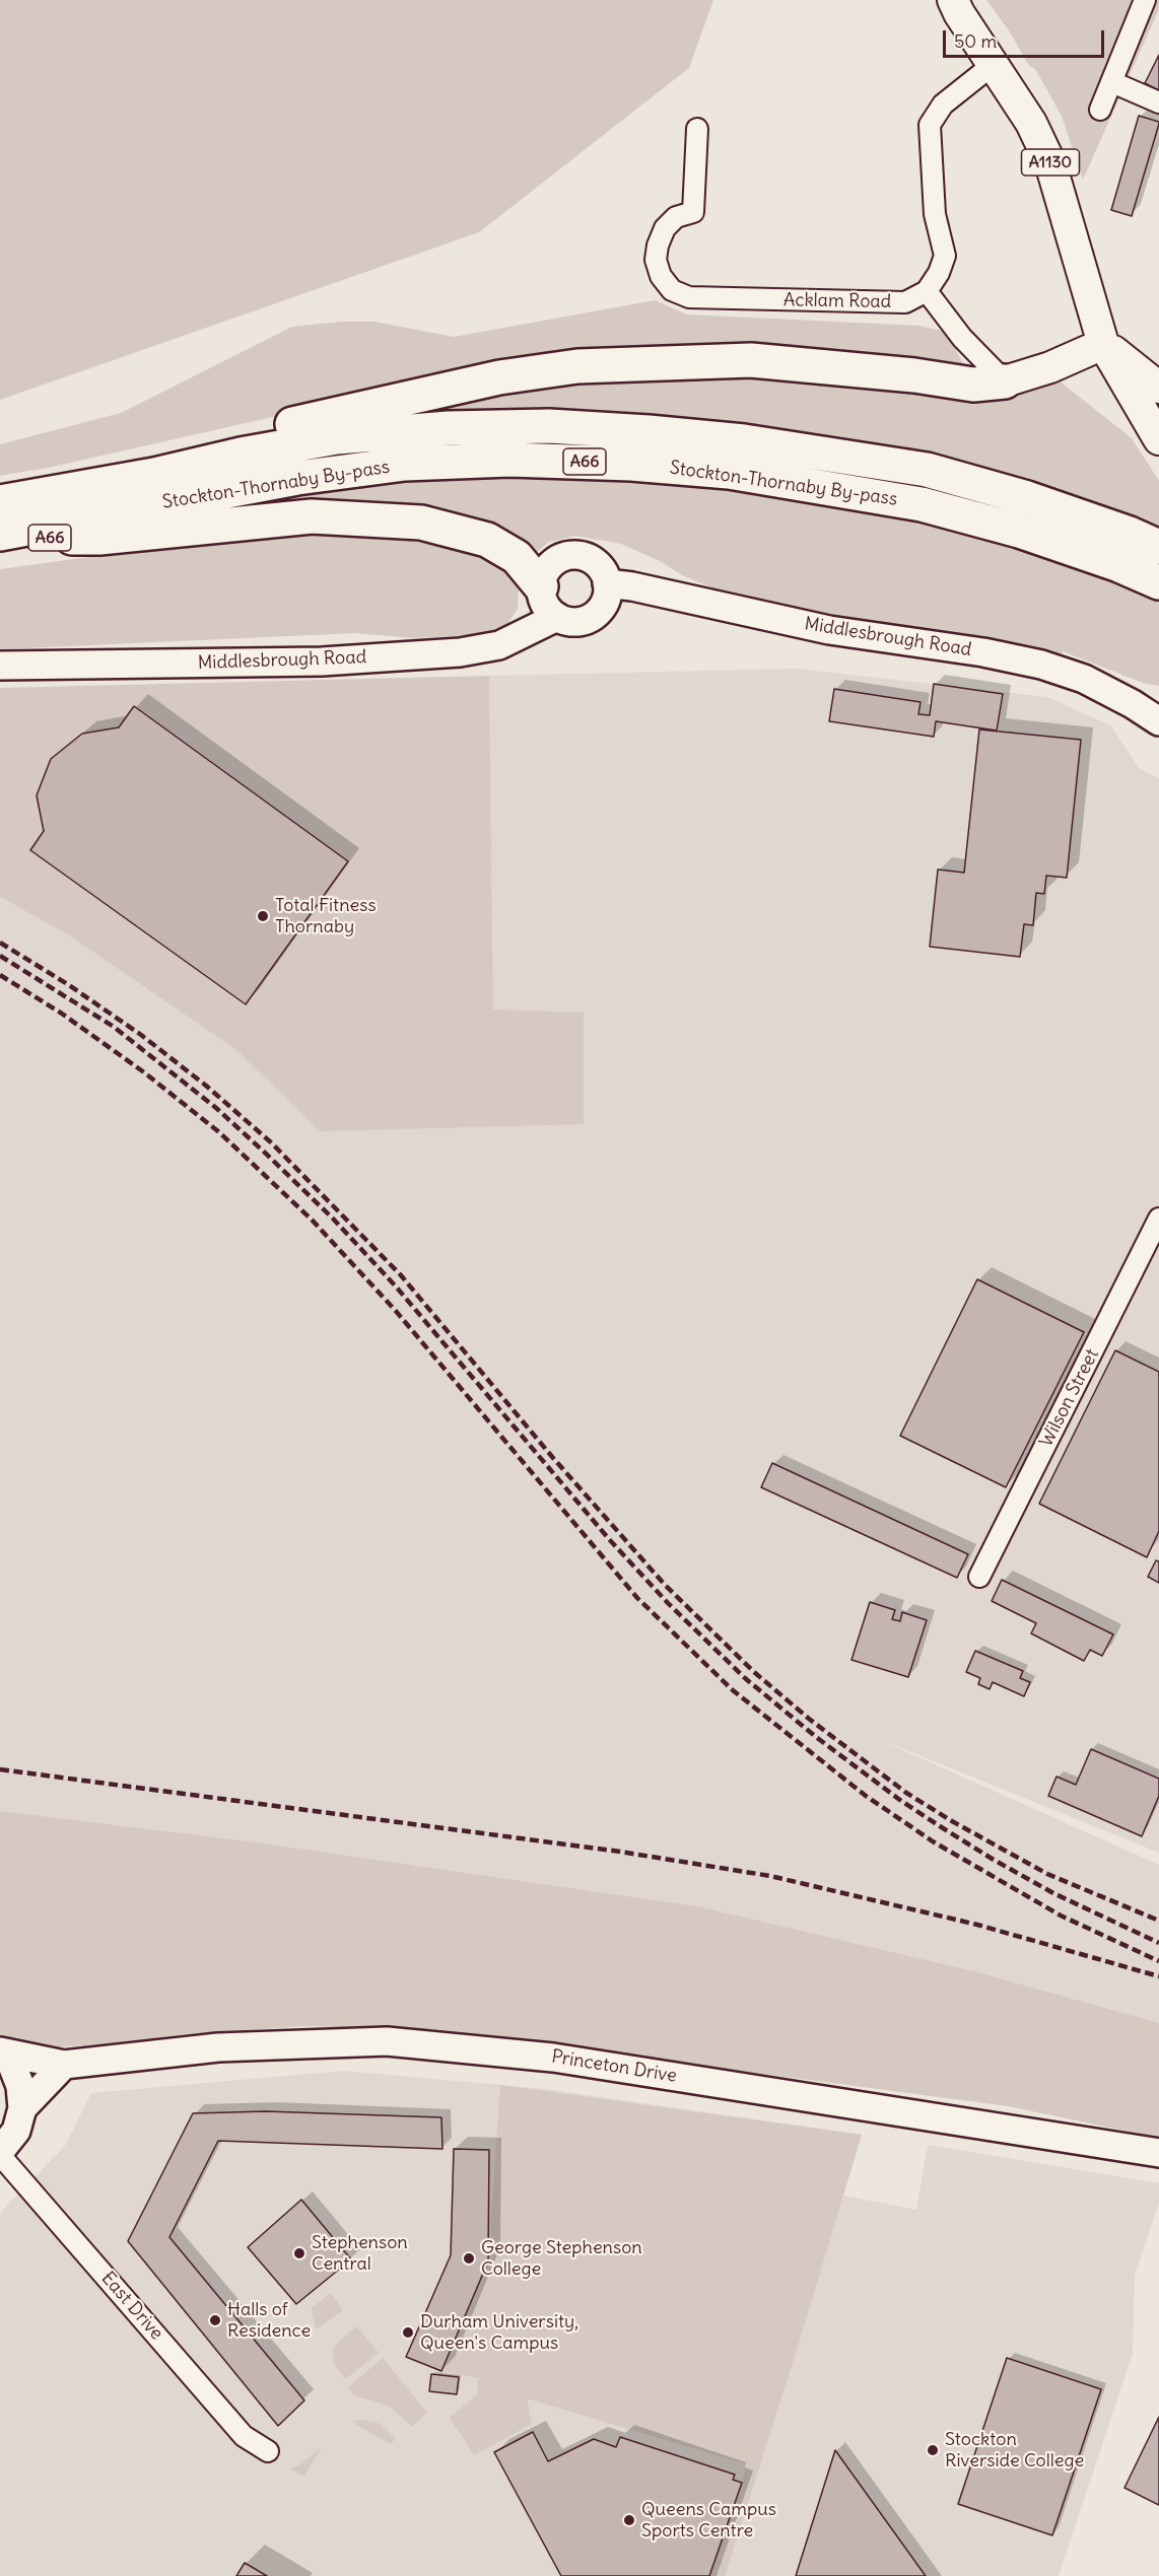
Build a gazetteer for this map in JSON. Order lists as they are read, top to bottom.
{
  "streets": {
    "highway": ["A66", "Stockton-Thornaby By-pass"],
    "main road": ["A1130", "Middlesbrough Road", "Princeton Drive"],
    "street": ["Acklam Road", "Wilson Street", "East Drive"]
  },
  "crossings": [
    ["A66", "Stockton-Thornaby By-pass"],
    ["A66", "Middlesbrough Road"]
  ],
  "places": [
    "Total Fitness Thornaby",
    "Stephenson Central",
    "George Stephenson College",
    "Halls of Residence",
    "Durham University, Queen's Campus",
    "Stockton Riverside College",
    "Queens Campus Sports Centre"
  ],
  "scale_bar": "50 m"
}
